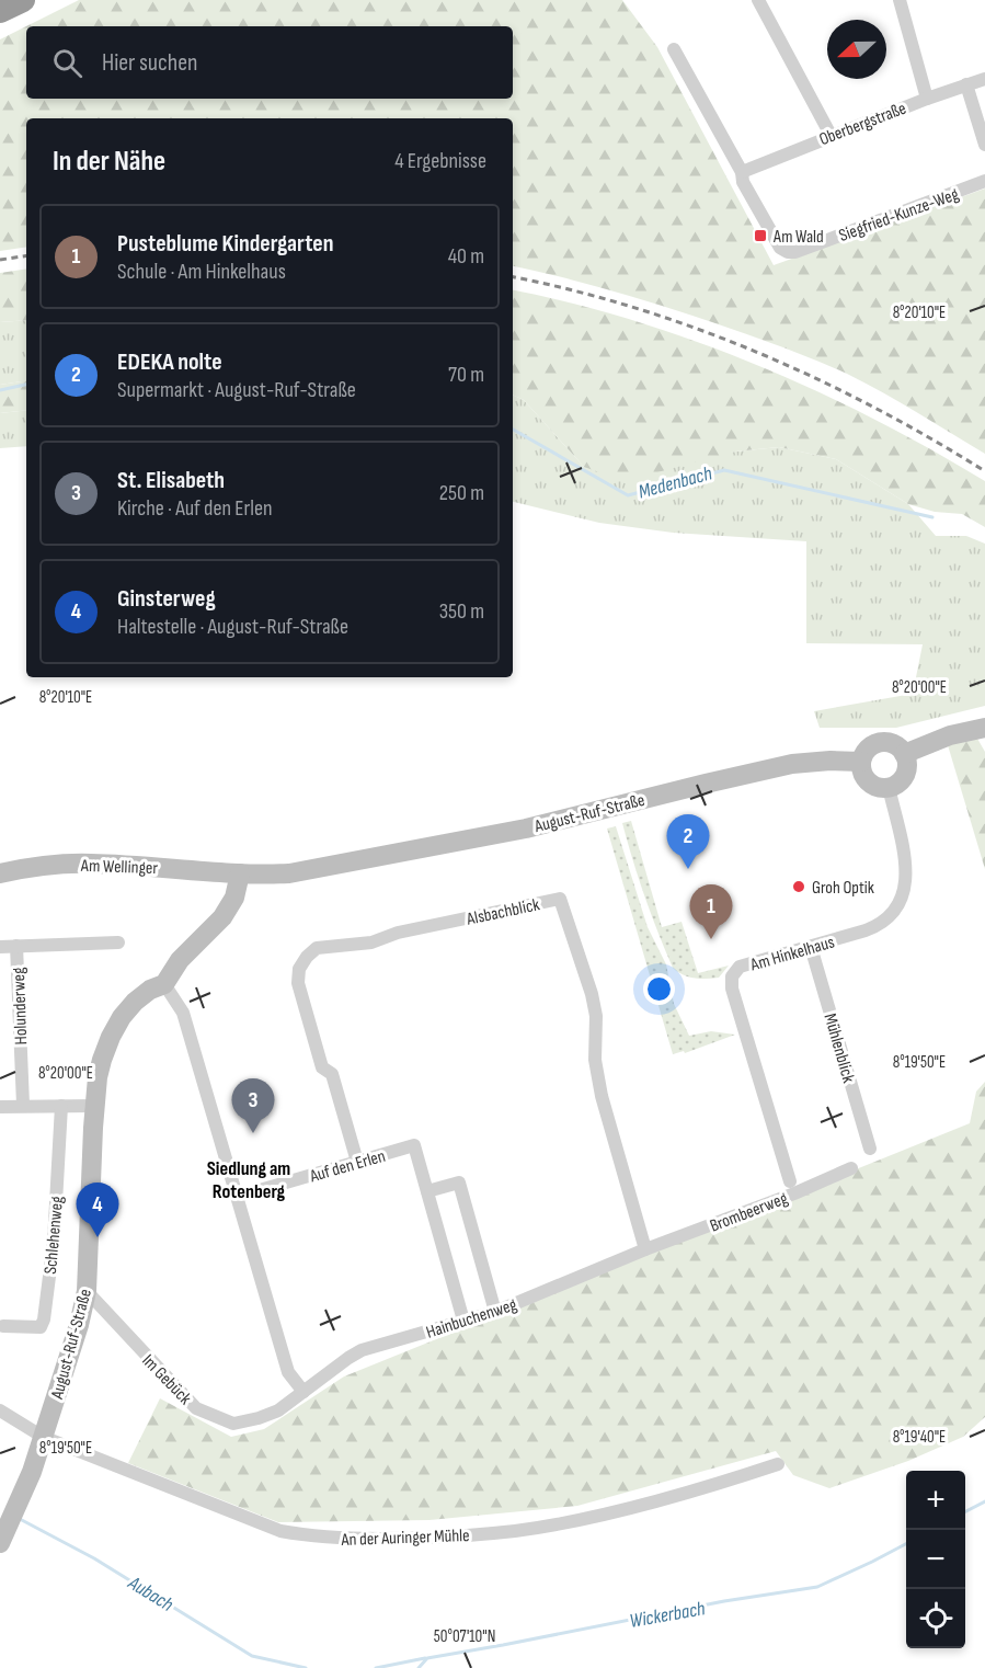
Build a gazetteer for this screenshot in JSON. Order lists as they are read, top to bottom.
{
  "streets": {
    "main road": ["August-Ruf-Straße", "Am Wellinger"],
    "street": [
      "Oberbergstraße",
      "Siegfried-Kunze-Weg",
      "Alsbachblick",
      "Am Hinkelhaus",
      "Holunderweg",
      "Mühlenblick",
      "Auf den Erlen",
      "Brombeerweg",
      "Schlehenweg",
      "Hainbuchenweg",
      "Im Gebück",
      "An der Auringer Mühle"
    ]
  },
  "crossings": [
    ["Oberbergstraße", "Siegfried-Kunze-Weg"],
    ["August-Ruf-Straße", "Am Wellinger"],
    ["August-Ruf-Straße", "Am Hinkelhaus"],
    ["August-Ruf-Straße", "Im Gebück"],
    ["August-Ruf-Straße", "An der Auringer Mühle"],
    ["Alsbachblick", "Auf den Erlen"],
    ["Alsbachblick", "Brombeerweg"],
    ["Alsbachblick", "Hainbuchenweg"],
    ["Am Hinkelhaus", "Mühlenblick"],
    ["Auf den Erlen", "Hainbuchenweg"],
    ["Brombeerweg", "Hainbuchenweg"],
    ["Hainbuchenweg", "Im Gebück"]
  ],
  "districts": ["Siedlung am Rotenberg"],
  "water": ["Medenbach", "Aubach", "Wickerbach"],
  "places": {
    "transit": ["Am Wald"],
    "other": ["Groh Optik"]
  },
  "north": "left",
  "page": {
    "search": "Hier suchen",
    "heading": ["In der Nähe", "4 Ergebnisse"],
    "list": [
      {
        "mark": "1",
        "name": "Pusteblume Kindergarten",
        "note": "Schule · Am Hinkelhaus",
        "value": "40 m"
      },
      {
        "mark": "2",
        "name": "EDEKA nolte",
        "note": "Supermarkt · August-Ruf-Straße",
        "value": "70 m"
      },
      {
        "mark": "3",
        "name": "St. Elisabeth",
        "note": "Kirche · Auf den Erlen",
        "value": "250 m"
      },
      {
        "mark": "4",
        "name": "Ginsterweg",
        "note": "Haltestelle · August-Ruf-Straße",
        "value": "350 m"
      }
    ],
    "pins": [
      "2",
      "1",
      "3",
      "4"
    ],
    "map_buttons": ["+", "−"]
  },
  "coordinates": [
    "8°20'10\"E",
    "8°20'00\"E",
    "8°19'50\"E",
    "8°19'40\"E",
    "50°07'10\"N"
  ]
}
